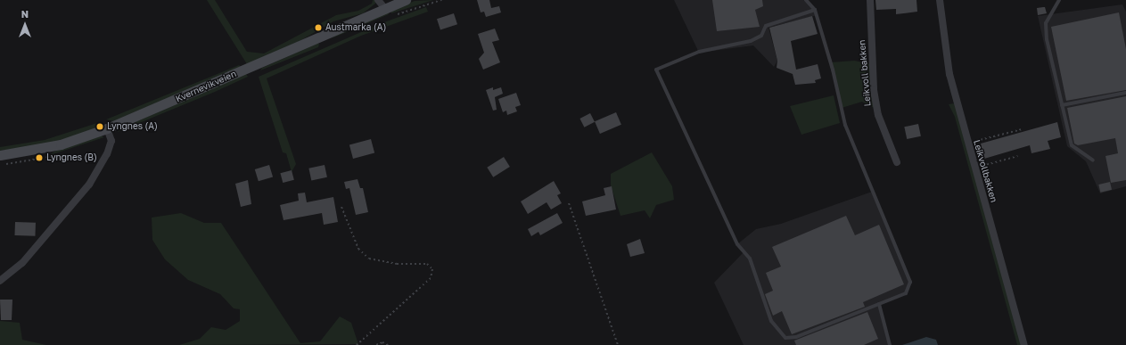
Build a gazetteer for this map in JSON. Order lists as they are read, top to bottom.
{
  "streets": {
    "main road": ["Kvernevikveien"],
    "street": ["Leikvoll bakken", "Leikvollbakken"]
  },
  "places": ["Austmarka (A)", "Lyngnes (A)", "Lyngnes (B)"],
  "north": "top"
}
